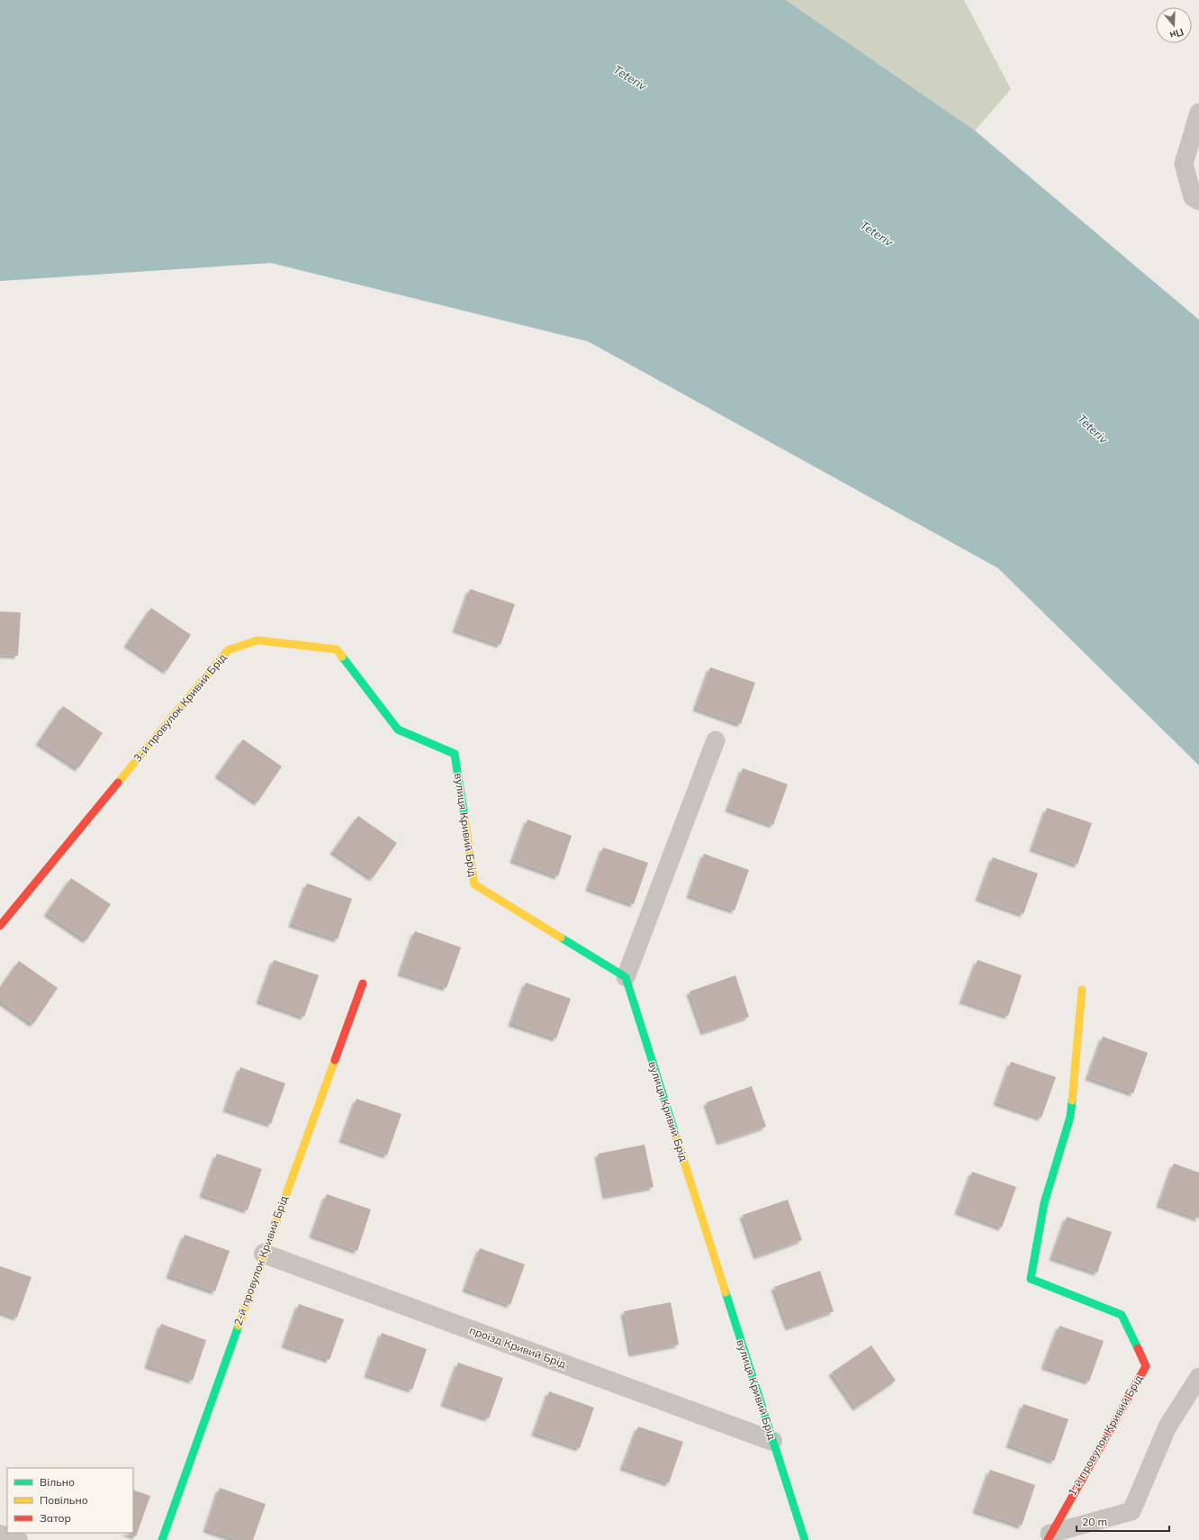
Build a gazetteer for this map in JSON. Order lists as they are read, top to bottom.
{
  "streets": {
    "street": [
      "3-й провулок Кривий Брід",
      "вулиця Кривий Брід",
      "2-й провулок Кривий Брід",
      "проїзд Кривий Брід",
      "1-й провулок Кривий Брід"
    ]
  },
  "crossings": [
    ["3-й провулок Кривий Брід", "вулиця Кривий Брід"],
    ["вулиця Кривий Брід", "проїзд Кривий Брід"],
    ["2-й провулок Кривий Брід", "проїзд Кривий Брід"]
  ],
  "water": ["Teteriv"],
  "legend": ["Вільно", "Повільно", "Затор"],
  "scale_bar": "20 m",
  "north": "bottom"
}
